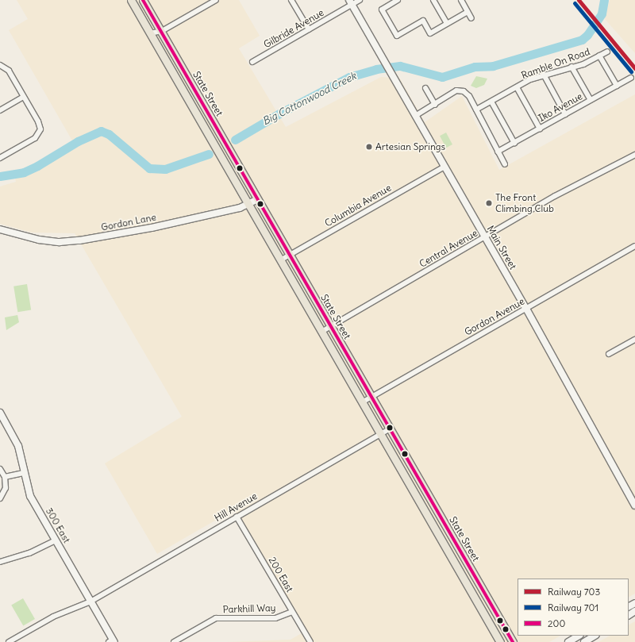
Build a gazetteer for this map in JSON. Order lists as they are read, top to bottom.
{
  "streets": {
    "main road": ["State Street"],
    "street": [
      "Gilbride Avenue",
      "Ramble On Road",
      "Iko Avenue",
      "Columbia Avenue",
      "Gordon Lane",
      "Main Street",
      "Central Avenue",
      "Gordon Avenue",
      "Hill Avenue",
      "300 East",
      "200 East",
      "Parkhill Way"
    ]
  },
  "crossings": [
    ["Gilbride Avenue", "Main Street"],
    ["State Street", "Columbia Avenue"],
    ["State Street", "Gordon Lane"],
    ["State Street", "Central Avenue"],
    ["State Street", "Gordon Avenue"],
    ["State Street", "Hill Avenue"],
    ["Columbia Avenue", "Main Street"],
    ["Main Street", "Central Avenue"],
    ["Main Street", "Gordon Avenue"],
    ["Hill Avenue", "300 East"],
    ["Hill Avenue", "200 East"],
    ["200 East", "Parkhill Way"]
  ],
  "water": ["Big Cottonwood Creek"],
  "places": ["Artesian Springs", "The Front Climbing Club"],
  "lines": ["rail line 703", "transit line 200", "rail line 701"],
  "legend": ["Railway 703", "Railway 701", "200"]
}
